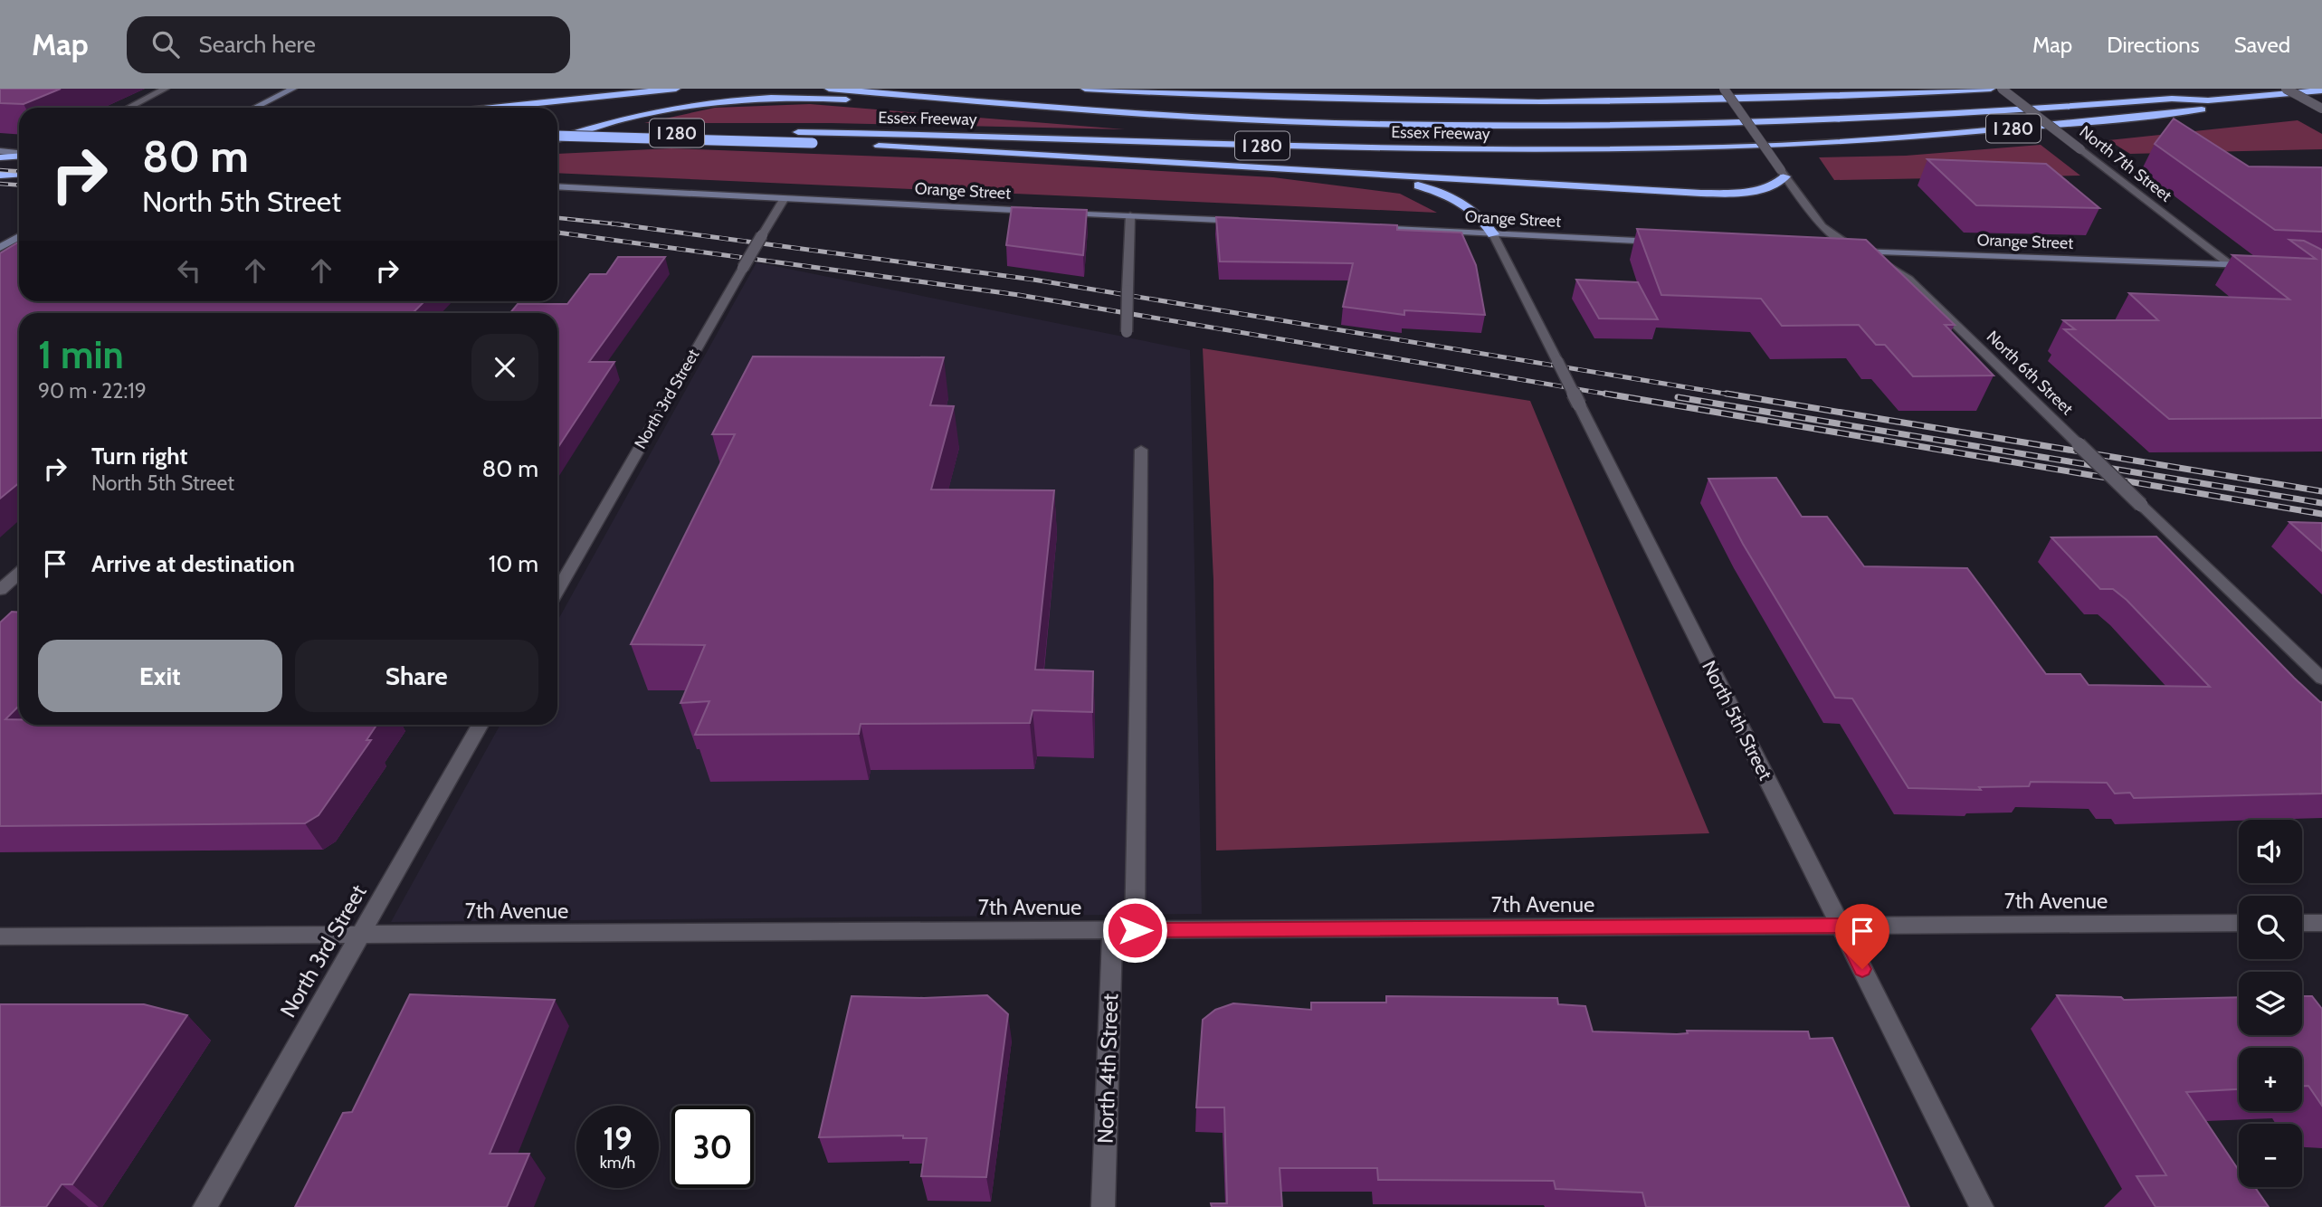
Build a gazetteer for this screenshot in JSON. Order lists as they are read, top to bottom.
{
  "streets": {
    "highway": ["Essex Freeway", "I 280"],
    "main road": ["Orange Street"],
    "street": [
      "North 7th Street",
      "North 6th Street",
      "North 3rd Street",
      "North 5th Street",
      "7th Avenue",
      "North 4th Street"
    ]
  },
  "crossings": [
    ["North 7th Street", "Orange Street"],
    ["Orange Street", "North 6th Street"],
    ["Orange Street", "North 3rd Street"],
    ["Orange Street", "North 5th Street"],
    ["North 3rd Street", "7th Avenue"],
    ["North 5th Street", "7th Avenue"],
    ["7th Avenue", "North 4th Street"]
  ],
  "page": {
    "header": "Map",
    "search": "Search here",
    "nav": ["Map", "Directions", "Saved"],
    "turn": ["80 m", "North 5th Street"],
    "heading": ["1 min", "90 m · 22:19"],
    "list": [
      {
        "name": "Turn right",
        "note": "North 5th Street",
        "value": "80 m"
      },
      {
        "name": "Arrive at destination",
        "value": "10 m"
      }
    ],
    "buttons": ["Exit", "Share"],
    "map_buttons": ["+", "−"],
    "speed": "19 km/h",
    "limit": "30"
  }
}
